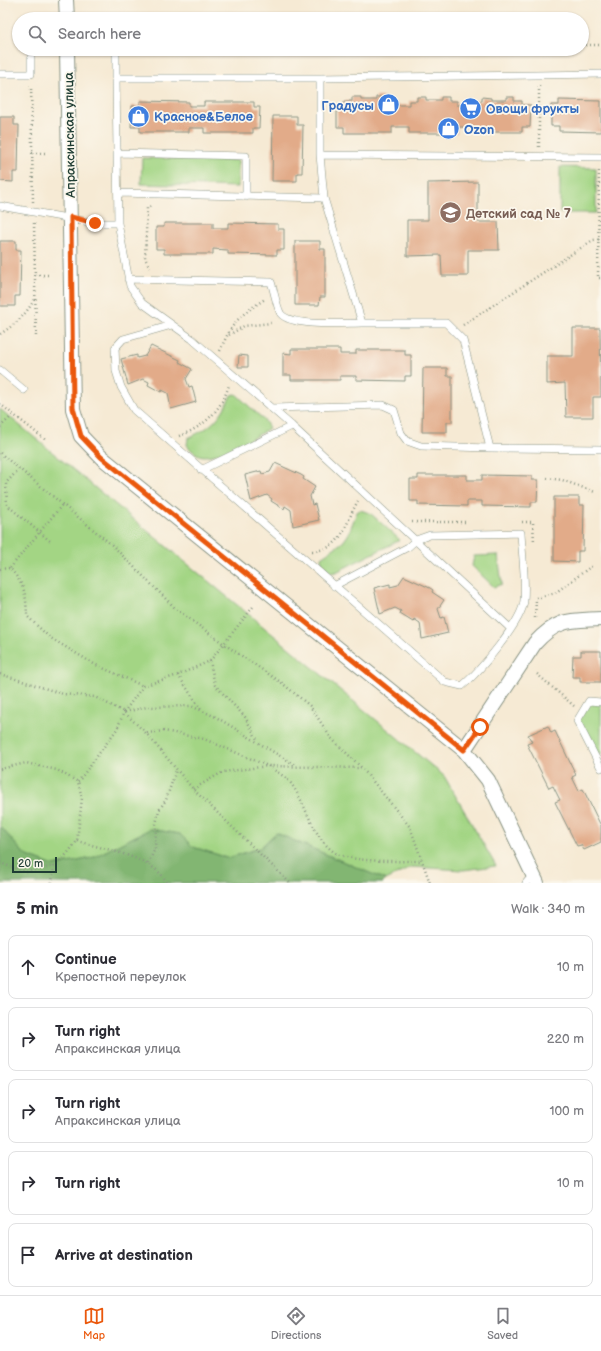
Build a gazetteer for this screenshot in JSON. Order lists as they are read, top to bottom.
{
  "streets": {
    "street": ["Апраксинская улица"]
  },
  "places": {
    "shop": ["Градусы", "Красное&Белое", "Ozon"],
    "supermarket": ["Овощи фрукты"],
    "school or university": ["Детский сад № 7"]
  },
  "scale_bar": "20 m",
  "page": {
    "search": "Search here",
    "scale": "20 m",
    "heading": ["5 min", "Walk · 340 m"],
    "list": [
      ["Continue", "Крепостной переулок", "10 m"],
      ["Turn right", "Апраксинская улица", "220 m"],
      ["Turn right", "Апраксинская улица", "100 m"],
      ["Turn right", "10 m"],
      "Arrive at destination"
    ],
    "nav": ["Map", "Directions", "Saved"]
  }
}
